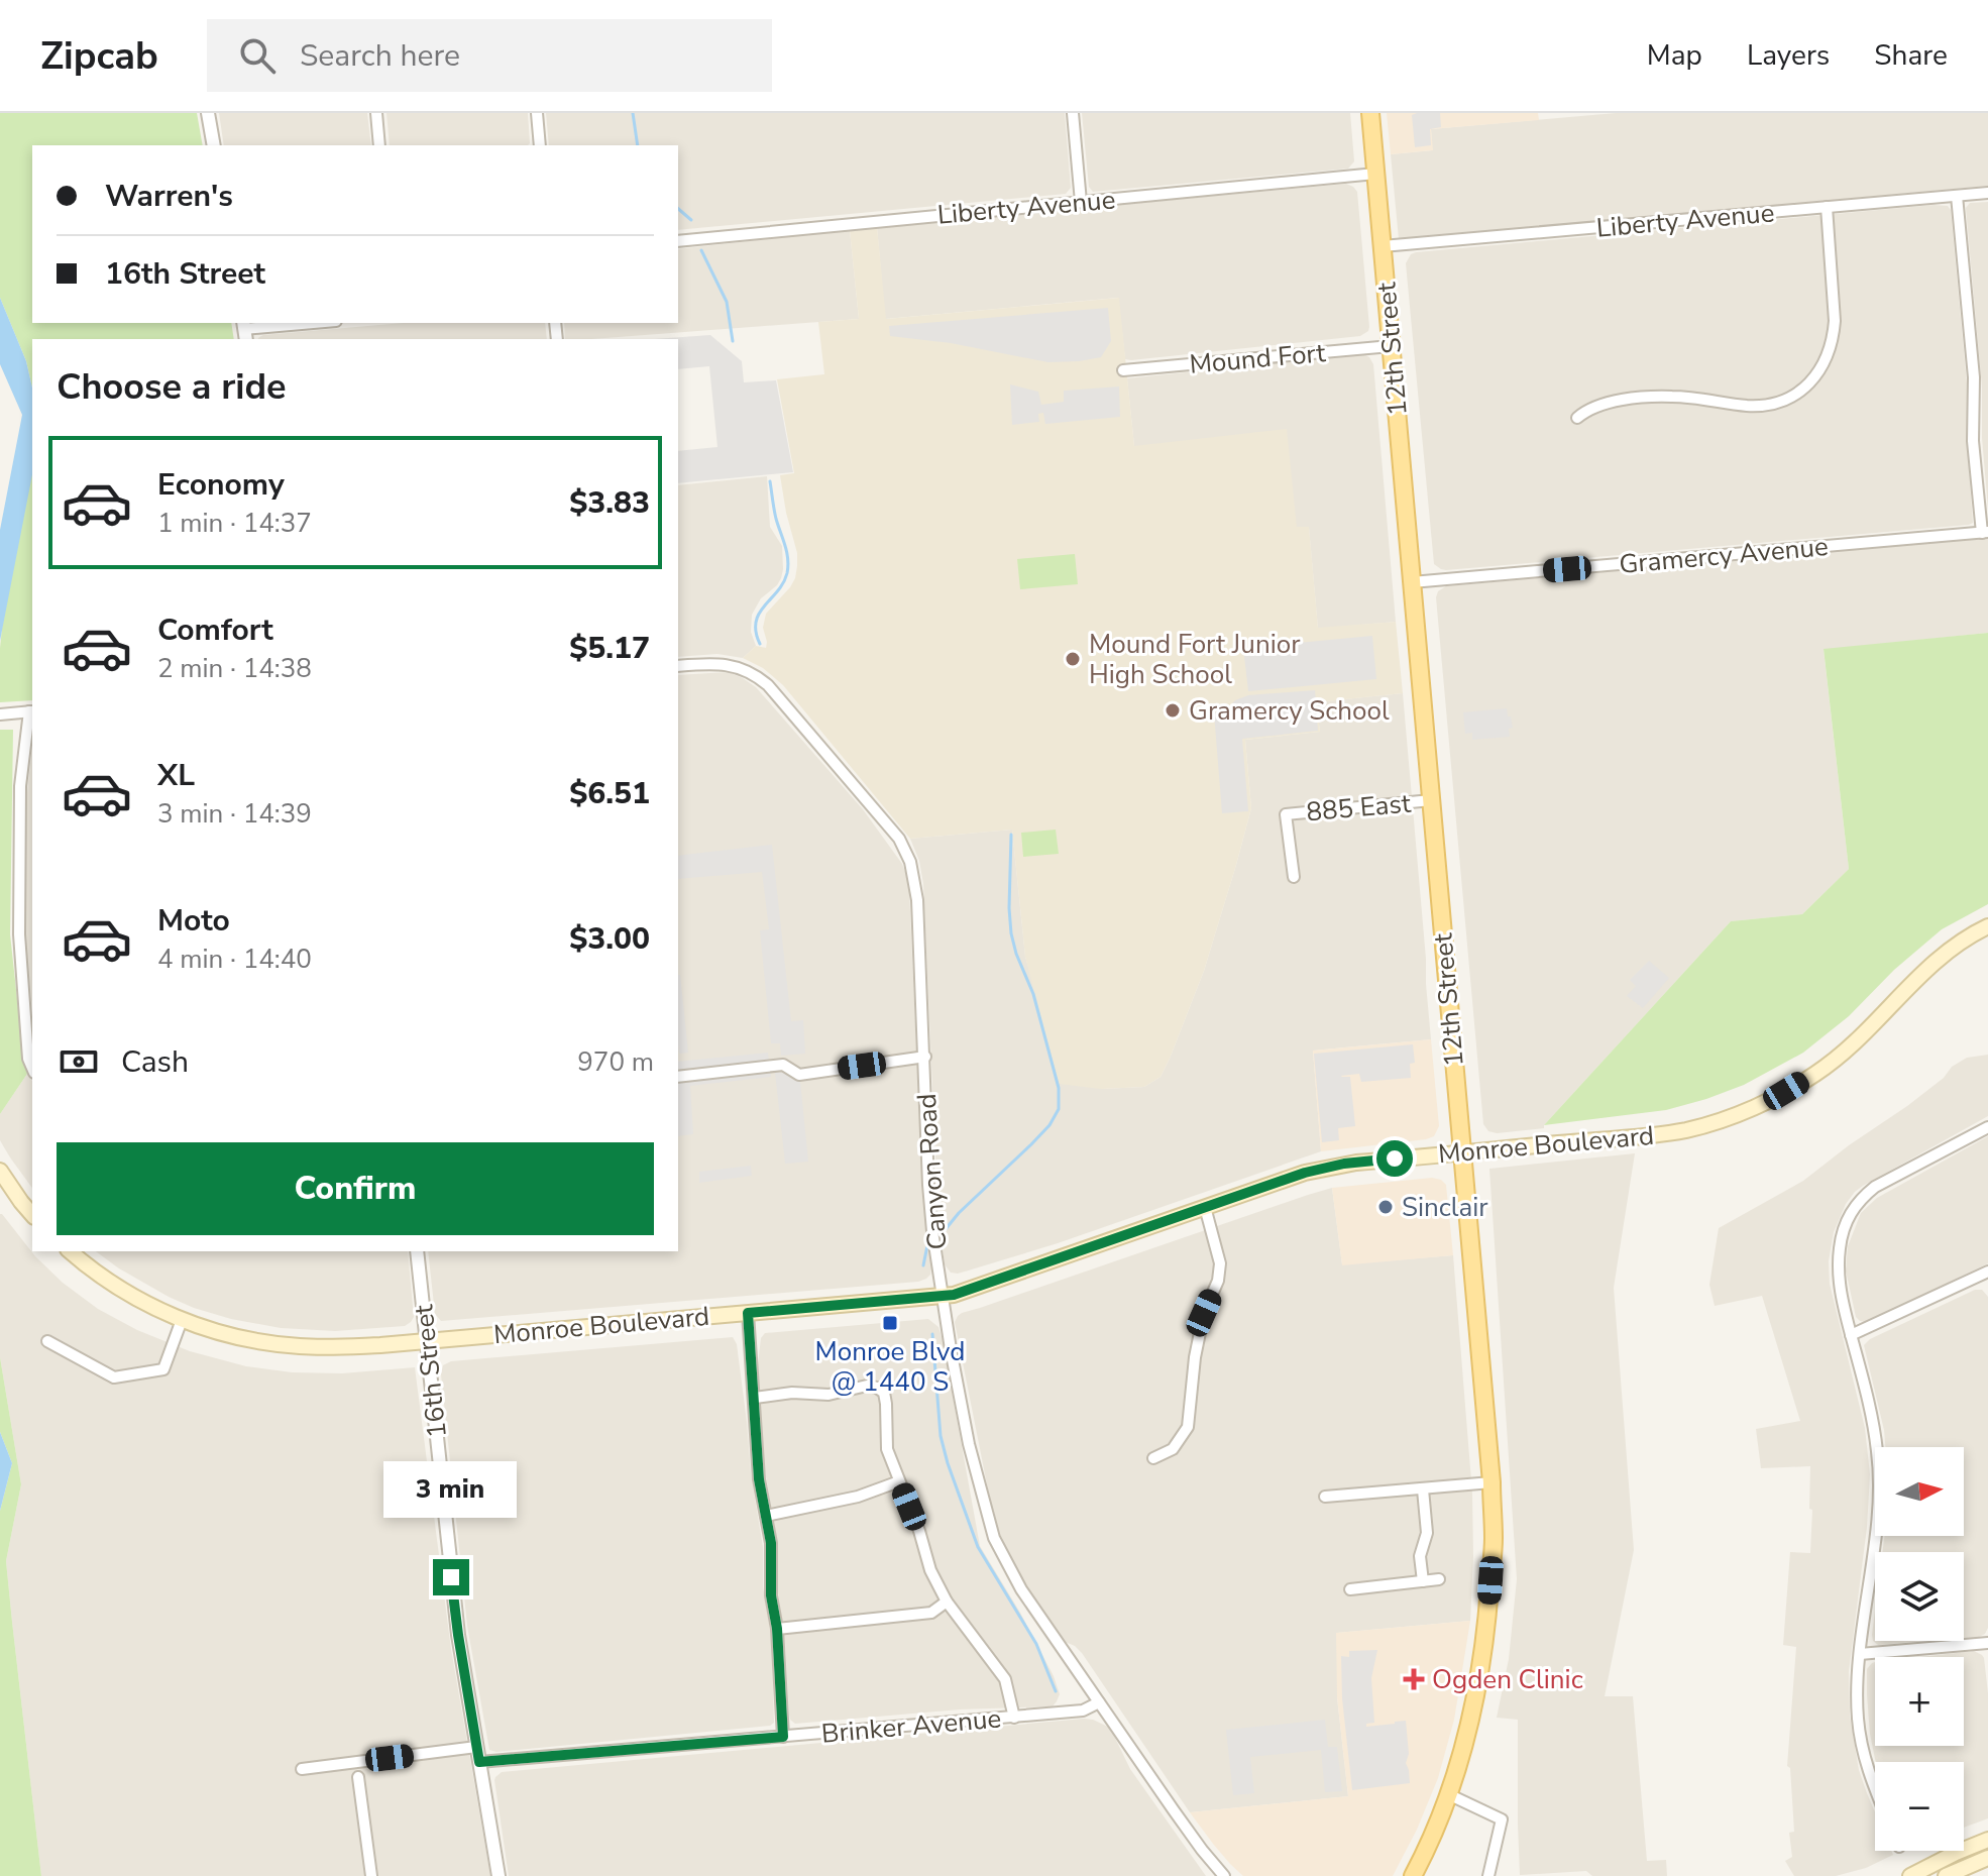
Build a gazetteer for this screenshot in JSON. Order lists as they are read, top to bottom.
{
  "streets": {
    "main road": ["12th Street", "Monroe Boulevard"],
    "street": [
      "Liberty Avenue",
      "Mound Fort",
      "Gramercy Avenue",
      "885 East",
      "Canyon Road",
      "16th Street",
      "Brinker Avenue"
    ]
  },
  "crossings": [
    ["Liberty Avenue", "12th Street"],
    ["12th Street", "Mound Fort"],
    ["12th Street", "Gramercy Avenue"],
    ["12th Street", "885 East"],
    ["12th Street", "Monroe Boulevard"],
    ["Monroe Boulevard", "Canyon Road"],
    ["Monroe Boulevard", "16th Street"],
    ["Canyon Road", "Brinker Avenue"],
    ["16th Street", "Brinker Avenue"]
  ],
  "places": {
    "other": ["Mound Fort Junior High School", "Gramercy School", "Sinclair"],
    "transit": ["Monroe Blvd @ 1440 S"],
    "health": ["Ogden Clinic"]
  },
  "north": "right",
  "page": {
    "header": "Zipcab",
    "search": "Search here",
    "nav": ["Map", "Layers", "Share"],
    "banner": ["Warren's", "16th Street"],
    "heading": "Choose a ride",
    "list": [
      {
        "name": "Economy",
        "note": "1 min · 14:37",
        "value": "$3.83"
      },
      {
        "name": "Comfort",
        "note": "2 min · 14:38",
        "value": "$5.17"
      },
      {
        "name": "XL",
        "note": "3 min · 14:39",
        "value": "$6.51"
      },
      {
        "name": "Moto",
        "note": "4 min · 14:40",
        "value": "$3.00"
      }
    ],
    "pay": ["Cash", "970 m"],
    "buttons": "Confirm",
    "map_buttons": ["+", "−"],
    "bubble": "3 min"
  }
}
